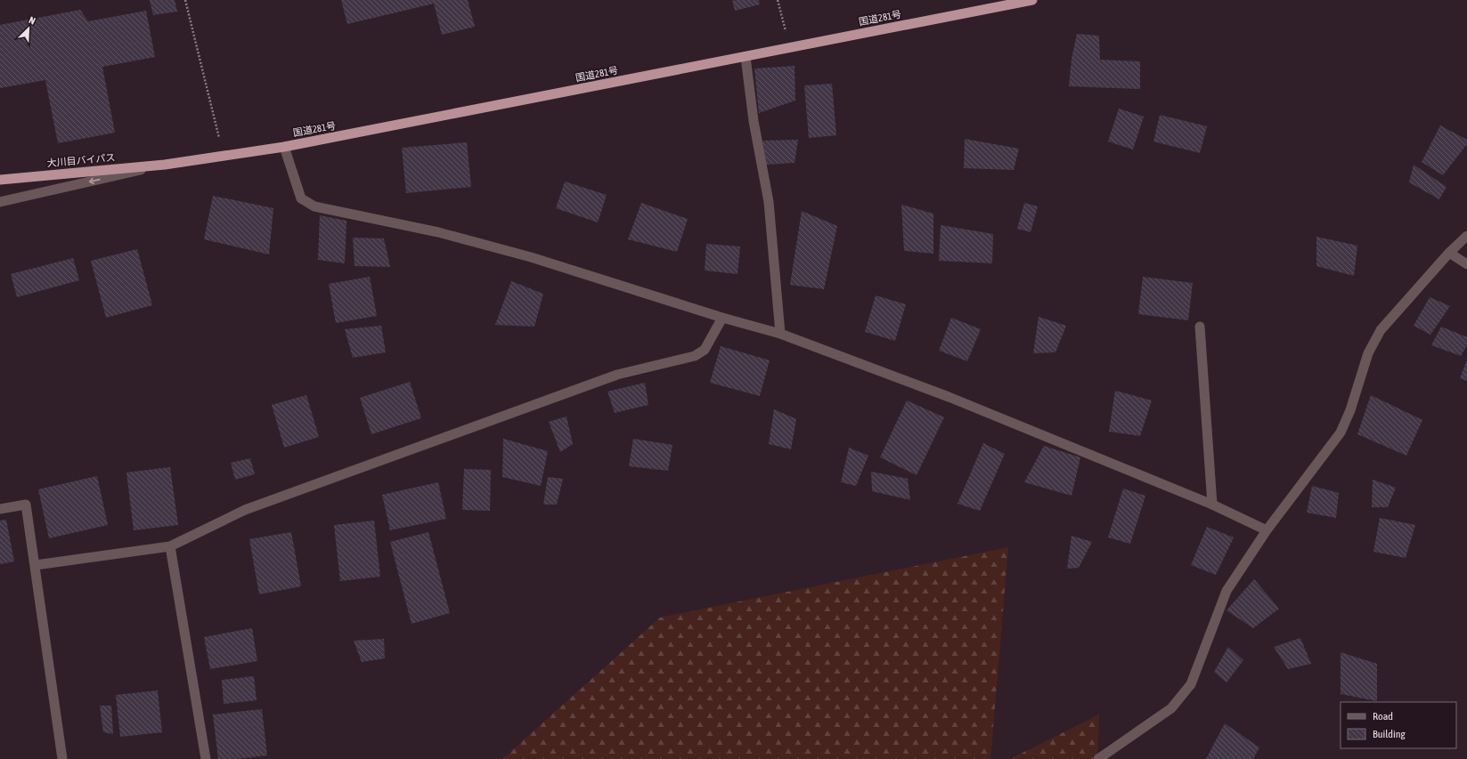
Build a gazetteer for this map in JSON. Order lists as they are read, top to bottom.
{
  "streets": {
    "highway": ["国道281号", "大川目バイパス"]
  },
  "crossings": [
    ["国道281号", "大川目バイパス"]
  ],
  "legend": ["Road", "Building"],
  "north": "top right"
}
